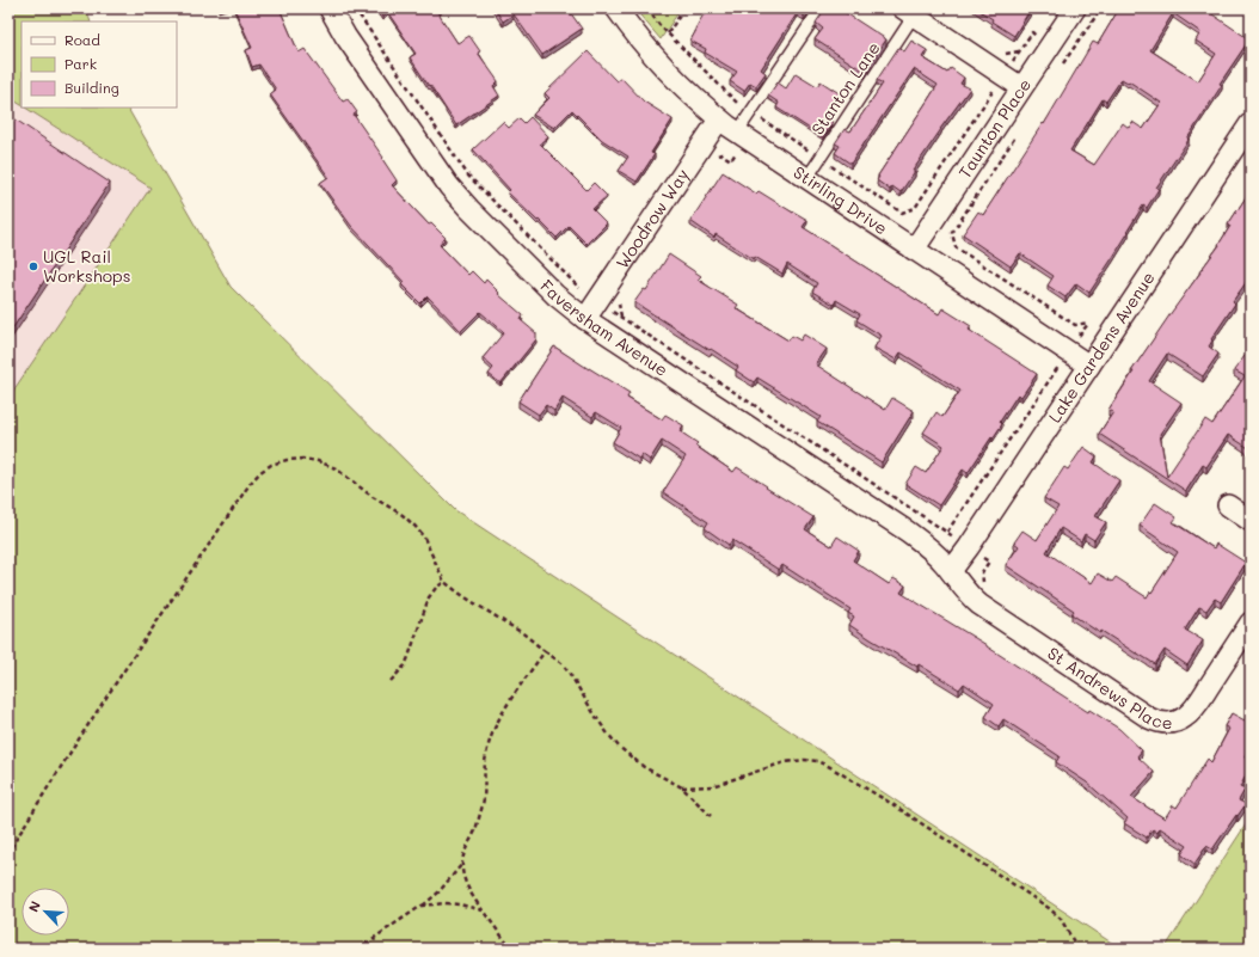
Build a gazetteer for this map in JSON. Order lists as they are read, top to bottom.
{
  "streets": {
    "street": [
      "Taunton Place",
      "Stirling Drive",
      "Woodrow Way",
      "Faversham Avenue",
      "Lake Gardens Avenue",
      "St Andrews Place"
    ],
    "lane": ["Stanton Lane"]
  },
  "crossings": [
    ["Stanton Lane", "Stirling Drive"],
    ["Taunton Place", "Stirling Drive"],
    ["Stirling Drive", "Woodrow Way"],
    ["Stirling Drive", "Lake Gardens Avenue"],
    ["Woodrow Way", "Faversham Avenue"],
    ["Faversham Avenue", "Lake Gardens Avenue"],
    ["Faversham Avenue", "St Andrews Place"],
    ["Lake Gardens Avenue", "St Andrews Place"]
  ],
  "places": ["UGL Rail Workshops"],
  "legend": ["Road", "Park", "Building"],
  "north": "top left"
}
